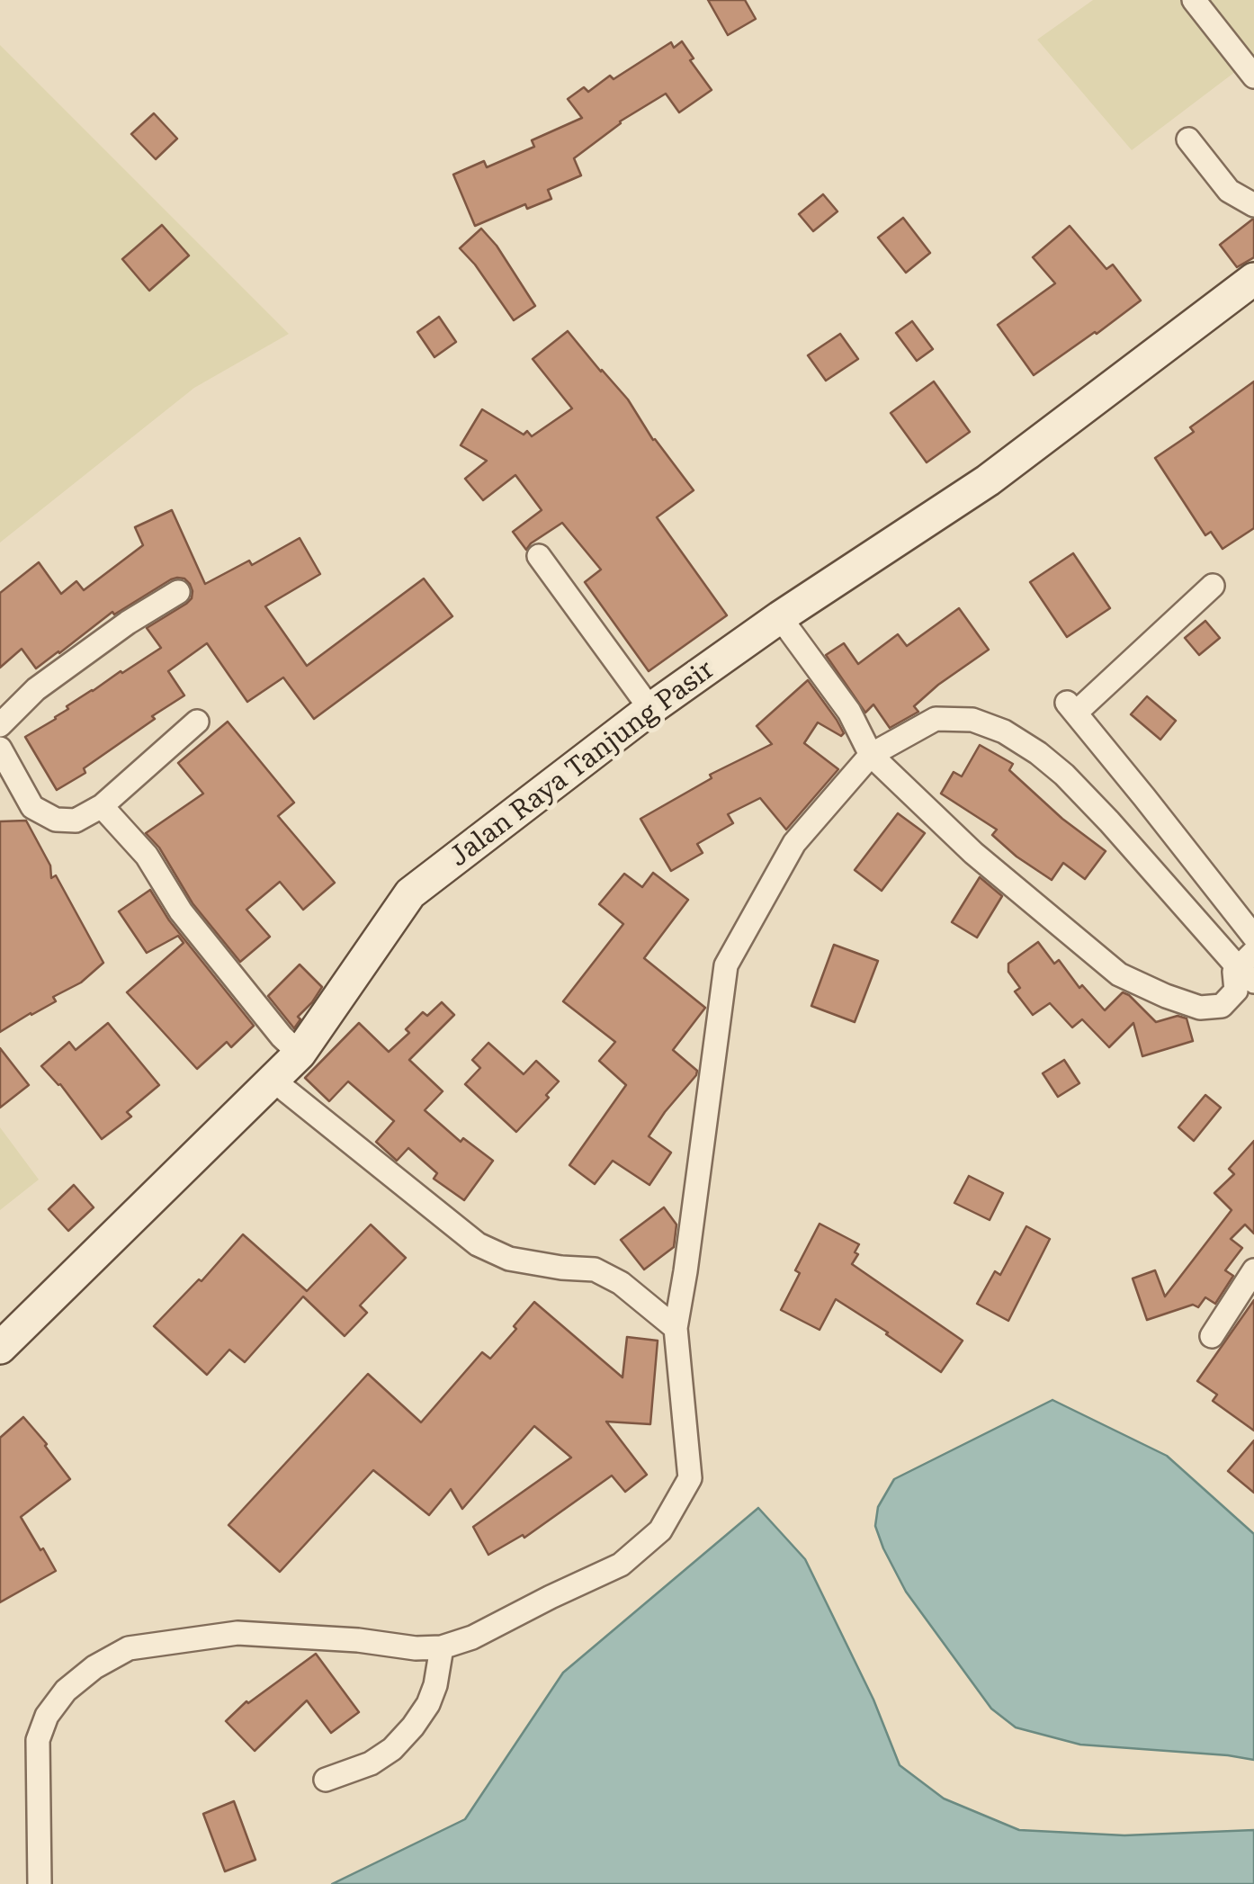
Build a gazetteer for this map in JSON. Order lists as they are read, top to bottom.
{
  "streets": {
    "street": ["Jalan Raya Tanjung Pasir"]
  }
}
